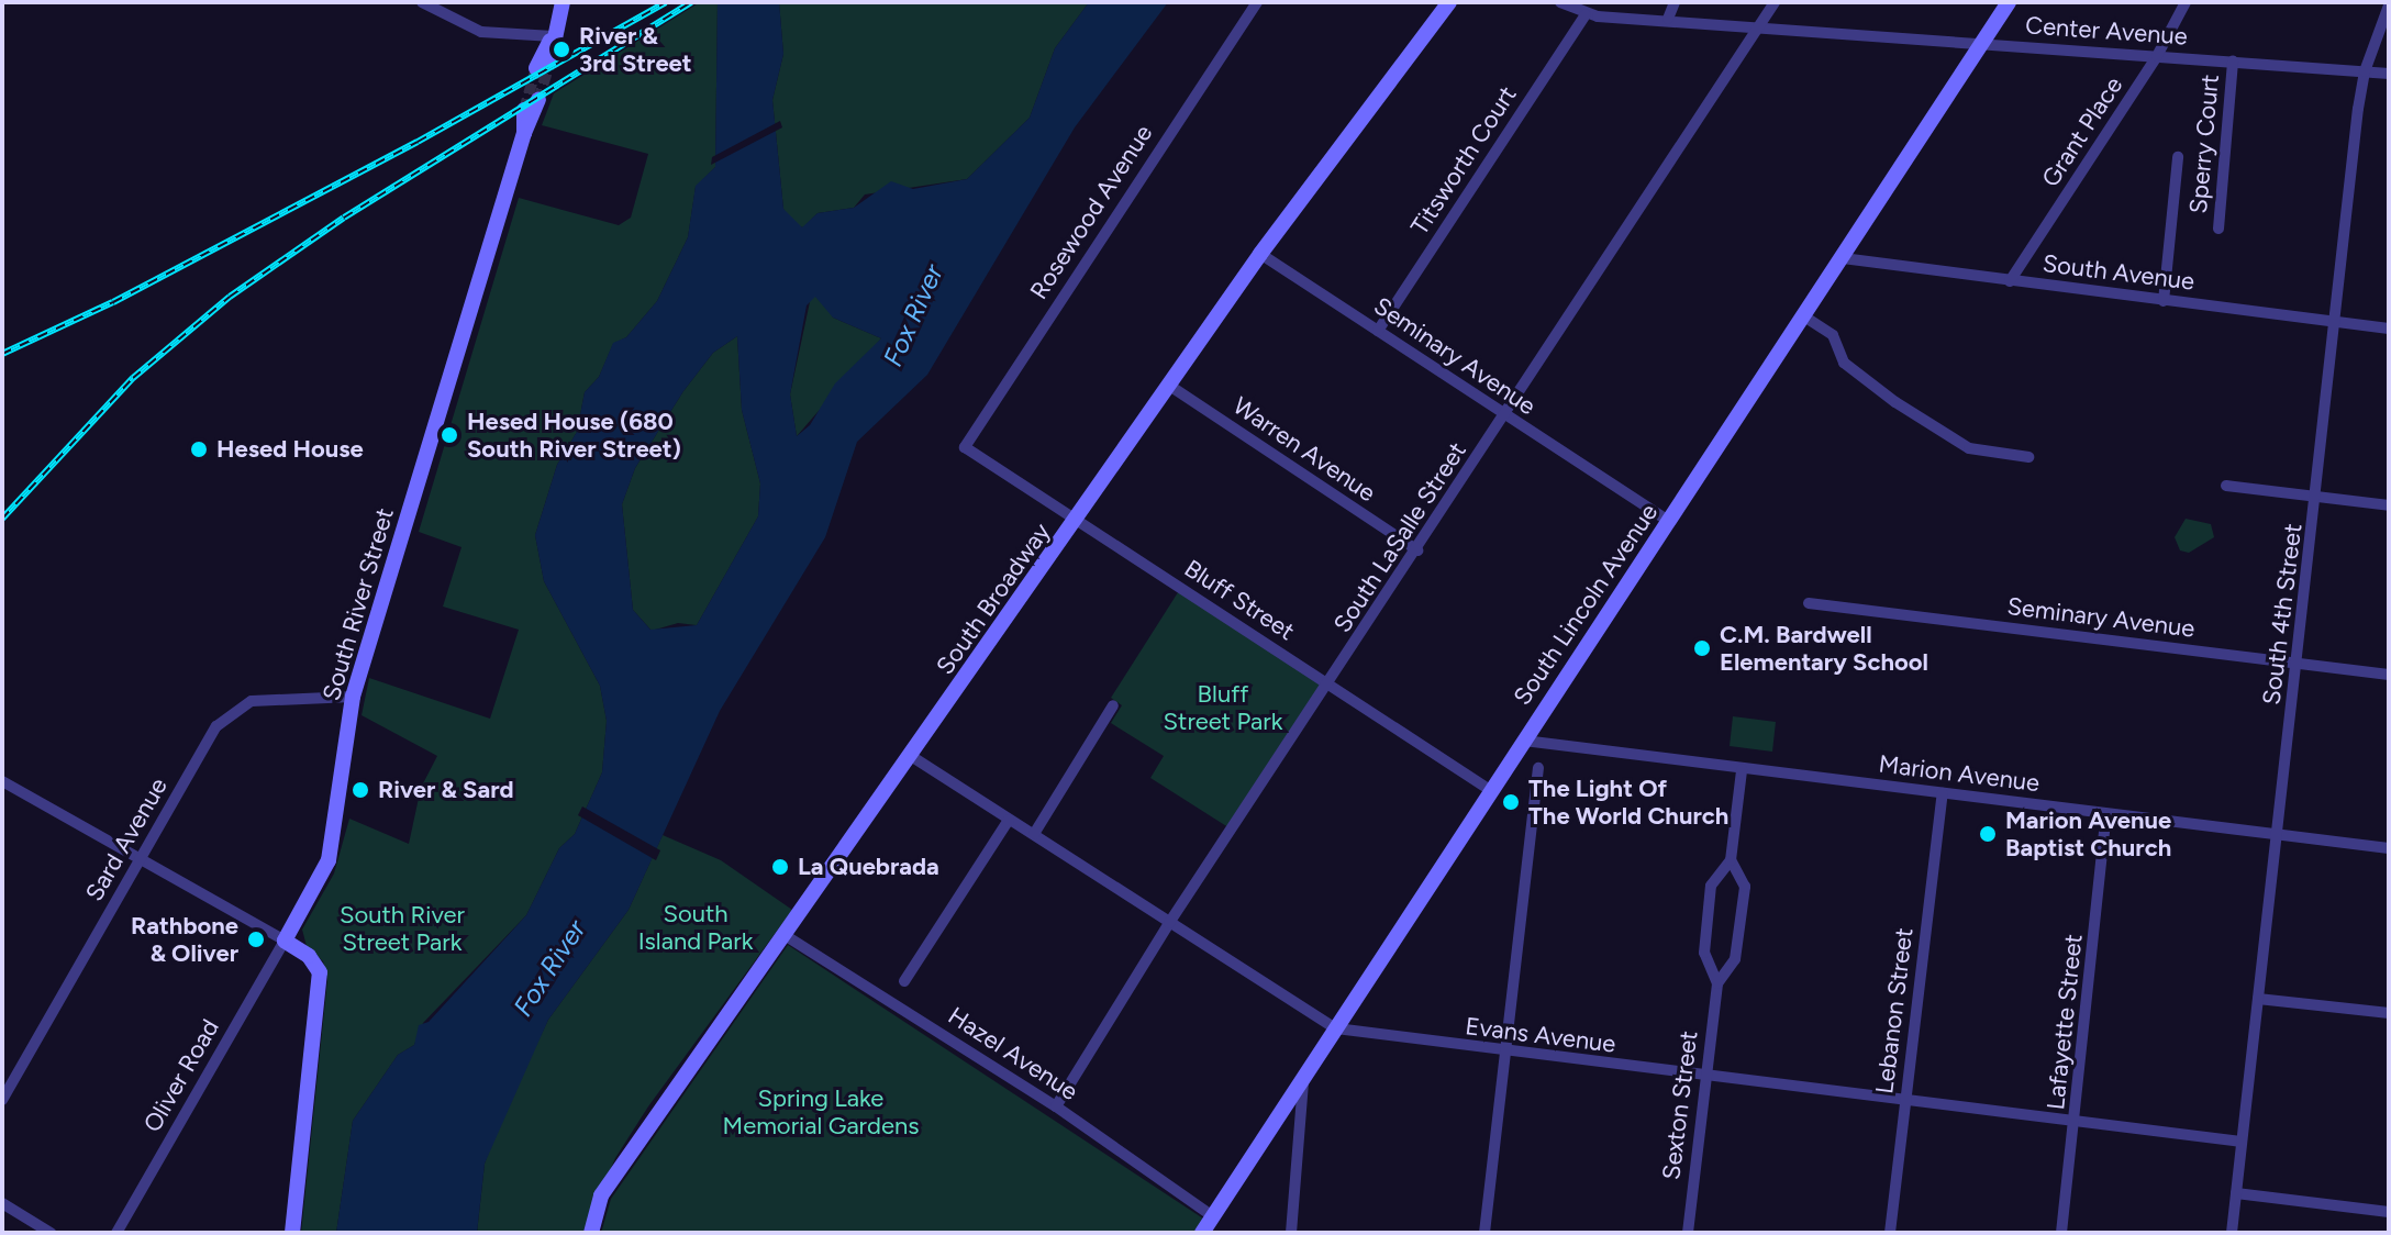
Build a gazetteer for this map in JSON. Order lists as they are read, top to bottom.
{
  "streets": {
    "street": [
      "Center Avenue",
      "Grant Place",
      "Sperry Court",
      "Titsworth Court",
      "Rosewood Avenue",
      "South Avenue",
      "Seminary Avenue",
      "Warren Avenue",
      "South LaSalle Street",
      "South Broadway",
      "Bluff Street",
      "South River Street",
      "South Lincoln Avenue",
      "South 4th Street",
      "Marion Avenue",
      "Sard Avenue",
      "Lebanon Street",
      "Lafayette Street",
      "Evans Avenue",
      "Hazel Avenue",
      "Oliver Road",
      "Sexton Street"
    ]
  },
  "crossings": [
    ["Center Avenue", "Grant Place"],
    ["Center Avenue", "Sperry Court"],
    ["Center Avenue", "Titsworth Court"],
    ["Center Avenue", "South LaSalle Street"],
    ["Center Avenue", "South Lincoln Avenue"],
    ["Center Avenue", "South 4th Street"],
    ["Grant Place", "South Avenue"],
    ["Sperry Court", "South Avenue"],
    ["Titsworth Court", "Seminary Avenue"],
    ["Rosewood Avenue", "Bluff Street"],
    ["South Avenue", "South Lincoln Avenue"],
    ["South Avenue", "South 4th Street"],
    ["Seminary Avenue", "South LaSalle Street"],
    ["Seminary Avenue", "South Broadway"],
    ["Seminary Avenue", "South Lincoln Avenue"],
    ["Seminary Avenue", "South 4th Street"],
    ["Warren Avenue", "South LaSalle Street"],
    ["Warren Avenue", "South Broadway"],
    ["South LaSalle Street", "Bluff Street"],
    ["South LaSalle Street", "Evans Avenue"],
    ["South LaSalle Street", "Hazel Avenue"],
    ["South Broadway", "Bluff Street"],
    ["South Broadway", "Evans Avenue"],
    ["South Broadway", "Hazel Avenue"],
    ["Bluff Street", "South Lincoln Avenue"],
    ["South River Street", "Sard Avenue"],
    ["South River Street", "Oliver Road"],
    ["South Lincoln Avenue", "Marion Avenue"],
    ["South Lincoln Avenue", "Evans Avenue"],
    ["South Lincoln Avenue", "Hazel Avenue"],
    ["South 4th Street", "Marion Avenue"],
    ["South 4th Street", "Evans Avenue"],
    ["Marion Avenue", "Lebanon Street"],
    ["Marion Avenue", "Lafayette Street"],
    ["Marion Avenue", "Sexton Street"],
    ["Lebanon Street", "Evans Avenue"],
    ["Lafayette Street", "Evans Avenue"],
    ["Evans Avenue", "Sexton Street"]
  ],
  "water": ["Fox River"],
  "parks": [
    "Bluff Street Park",
    "South Island Park",
    "South River Street Park",
    "Spring Lake Memorial Gardens"
  ],
  "places": [
    "River & 3rd Street",
    "Hesed House (680 South River Street)",
    "Hesed House",
    "C.M. Bardwell Elementary School",
    "River & Sard",
    "The Light Of The World Church",
    "Marion Avenue Baptist Church",
    "La Quebrada",
    "Rathbone & Oliver"
  ]
}
